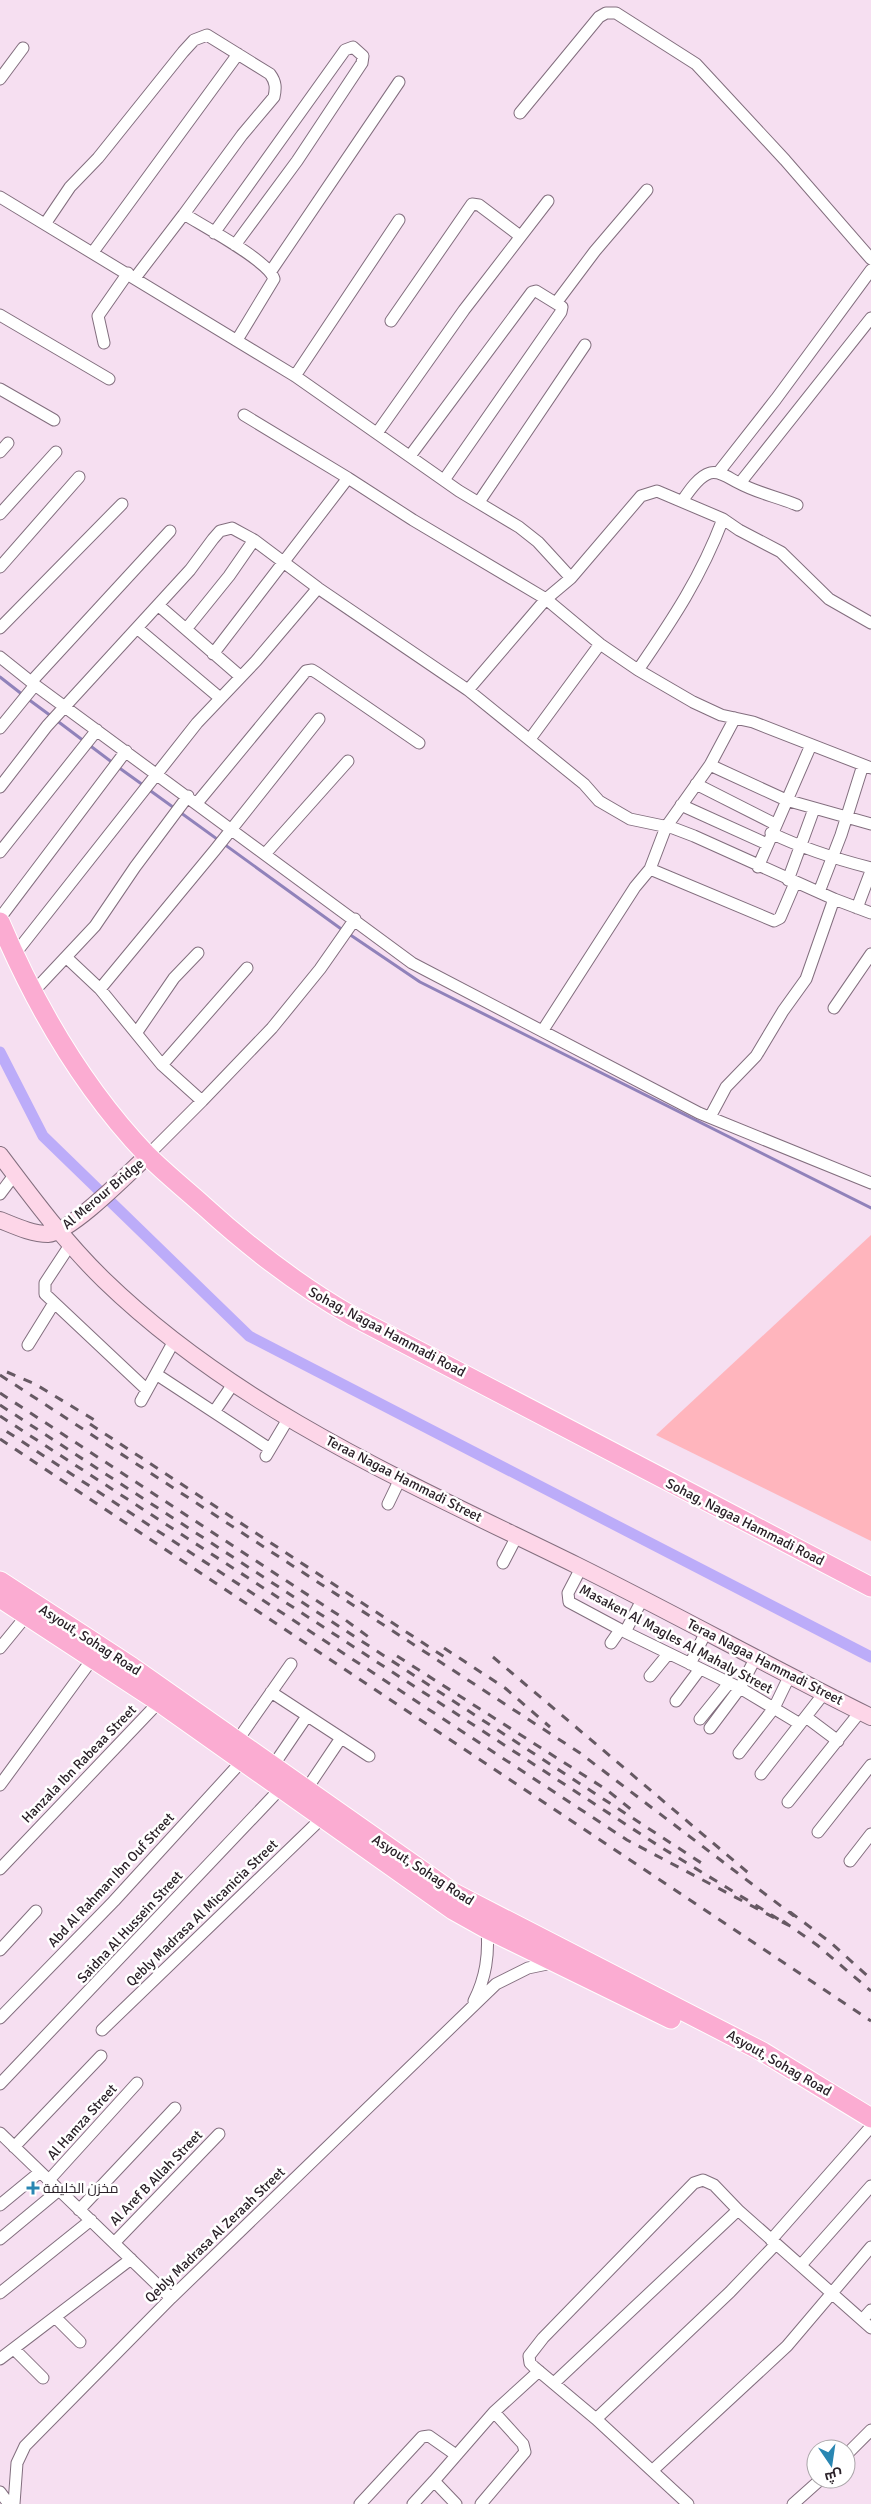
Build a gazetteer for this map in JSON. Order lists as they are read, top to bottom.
{
  "streets": {
    "main road": ["Sohag, Nagaa Hammadi Road", "Asyout, Sohag Road"],
    "street": [
      "Al Merour Bridge",
      "Teraa Nagaa Hammadi Street",
      "Masaken Al Magles Al Mahaly Street",
      "Hanzala Ibn Rabeaa Street",
      "Abd Al Rahman Ibn Ouf Street",
      "Qebly Madrasa Al Micanicia Street",
      "Saidna Al Hussein Street",
      "Al Hamza Street",
      "Al Aref B Allah Street",
      "Qebly Madrasa Al Zeraah Street"
    ]
  },
  "crossings": [
    ["Al Merour Bridge", "Sohag, Nagaa Hammadi Road"],
    ["Al Merour Bridge", "Teraa Nagaa Hammadi Street"],
    ["Teraa Nagaa Hammadi Street", "Masaken Al Magles Al Mahaly Street"],
    ["Asyout, Sohag Road", "Hanzala Ibn Rabeaa Street"],
    ["Asyout, Sohag Road", "Abd Al Rahman Ibn Ouf Street"],
    ["Asyout, Sohag Road", "Qebly Madrasa Al Micanicia Street"],
    ["Asyout, Sohag Road", "Saidna Al Hussein Street"],
    ["Asyout, Sohag Road", "Qebly Madrasa Al Zeraah Street"]
  ],
  "places": {
    "health": ["مخزن الخليفة"]
  },
  "north": "bottom"
}
